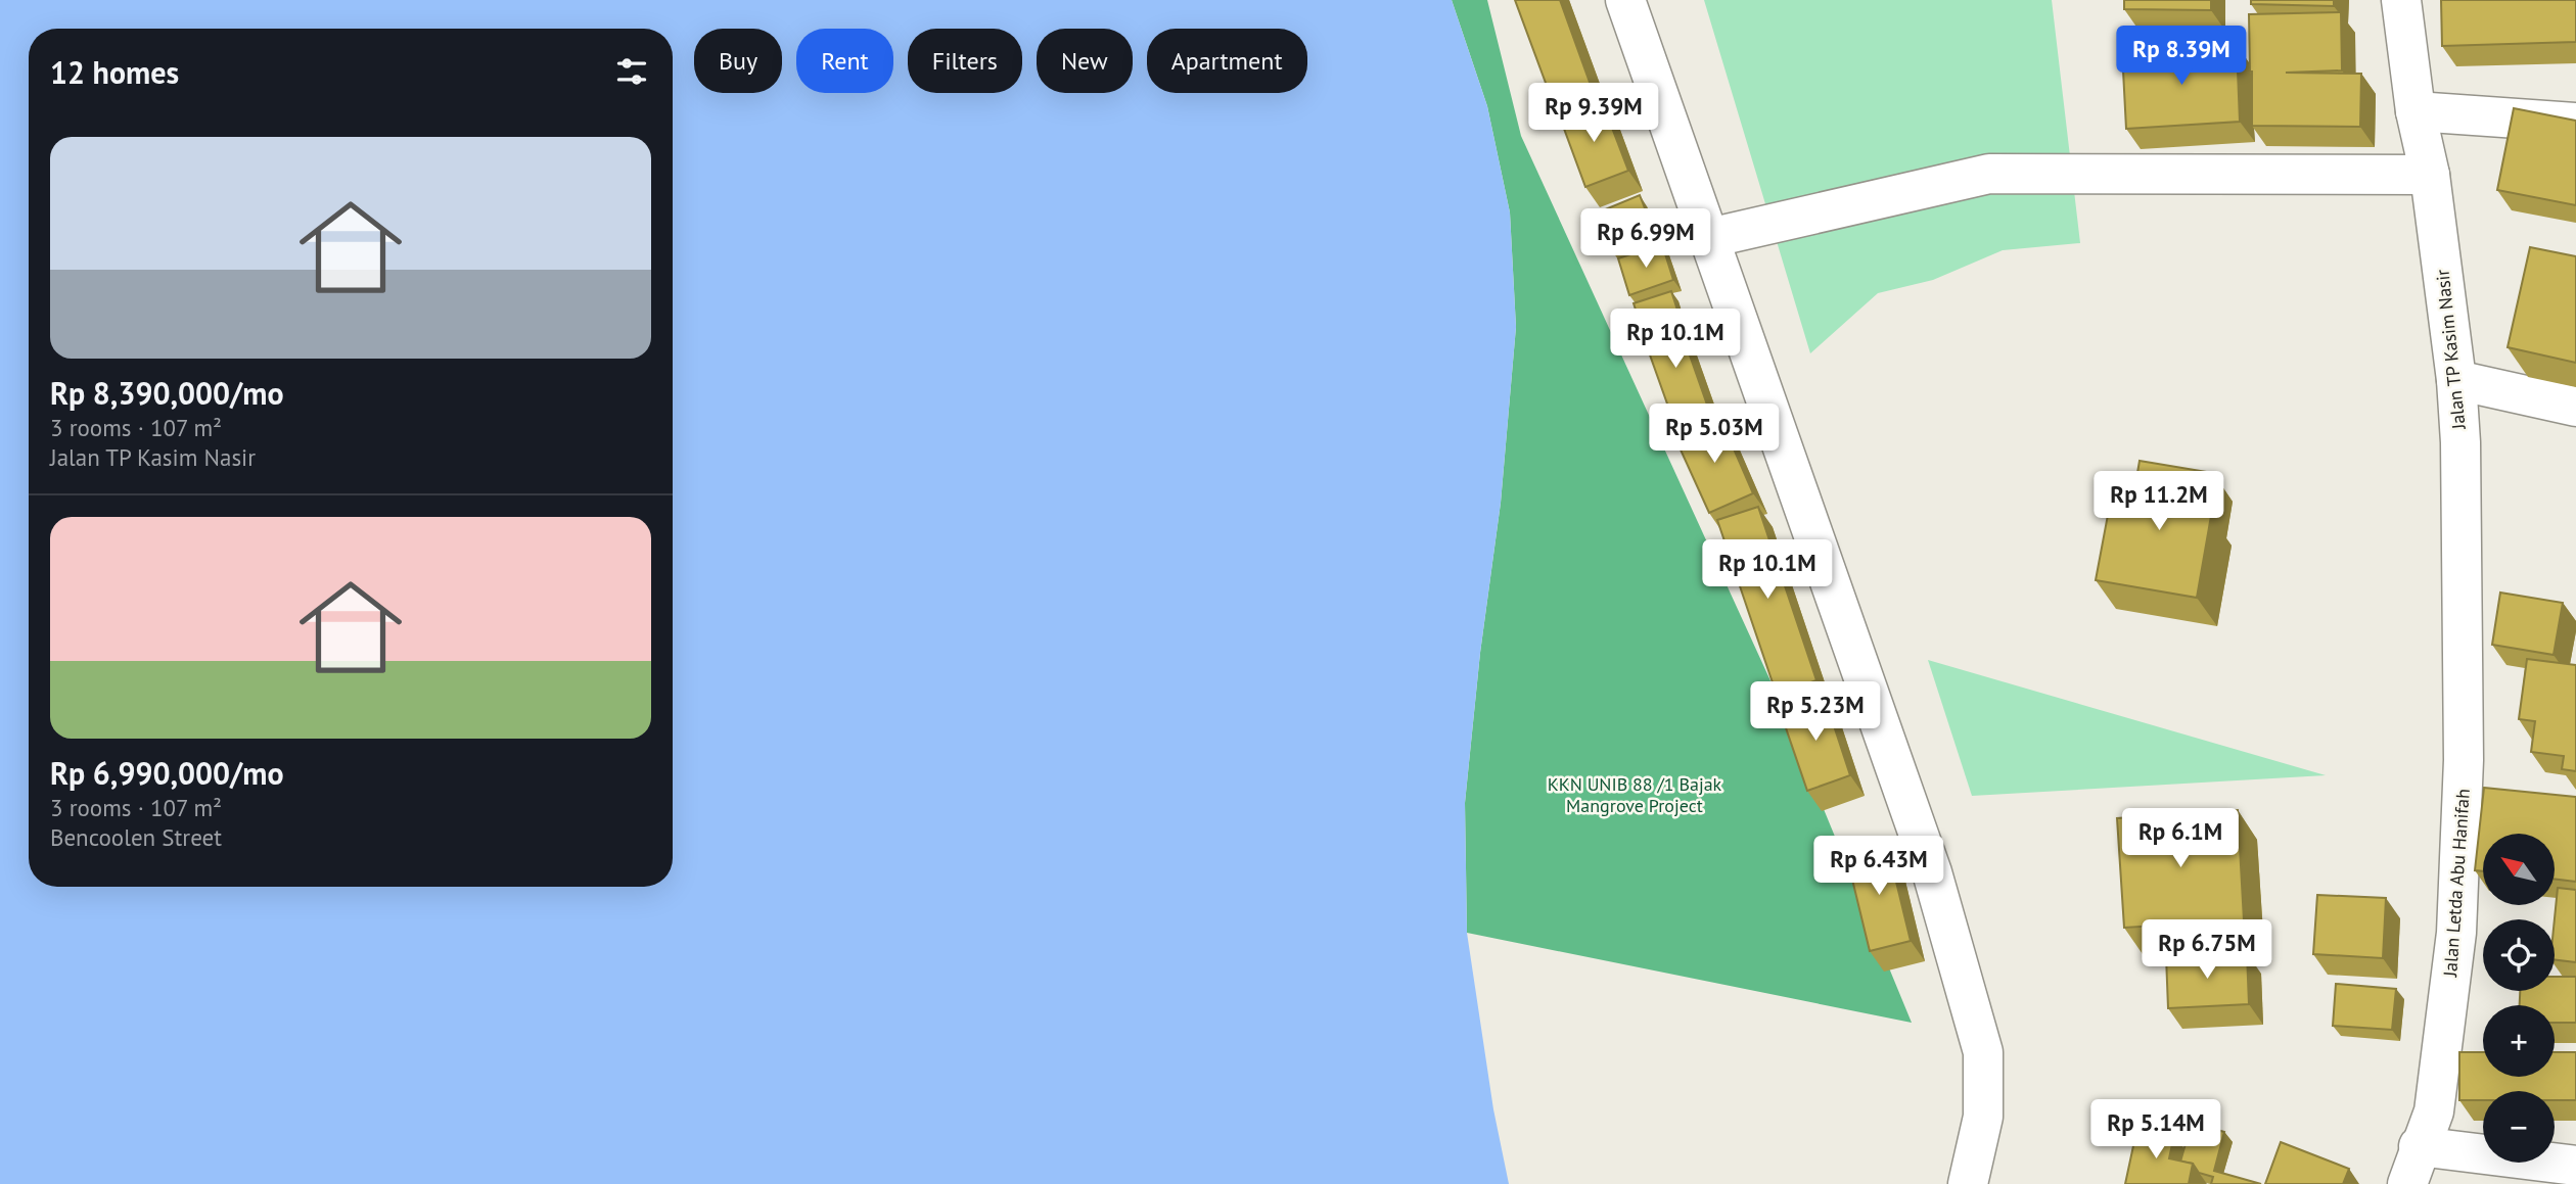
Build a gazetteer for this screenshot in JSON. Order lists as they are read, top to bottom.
{
  "streets": {
    "street": ["Jalan TP Kasim Nasir", "Jalan Letda Abu Hanifah"]
  },
  "crossings": [
    ["Jalan TP Kasim Nasir", "Jalan Letda Abu Hanifah"]
  ],
  "parks": ["KKN UNIB 88 /1 Bajak Mangrove Project"],
  "north": "top left",
  "page": {
    "price": [
      "Rp 8.39M",
      "Rp 9.39M",
      "Rp 6.99M",
      "Rp 10.1M",
      "Rp 5.03M",
      "Rp 11.2M",
      "Rp 10.1M",
      "Rp 5.23M",
      "Rp 6.1M",
      "Rp 6.43M",
      "Rp 6.75M",
      "Rp 5.14M"
    ],
    "chip": [
      "Buy",
      "Rent",
      "Filters",
      "New",
      "Apartment"
    ],
    "heading": "12 homes",
    "list": [
      {
        "name": "Rp 8,390,000/mo",
        "note": "3 rooms · 107 m² · Jalan TP Kasim Nasir"
      },
      {
        "name": "Rp 6,990,000/mo",
        "note": "3 rooms · 107 m² · Bencoolen Street"
      }
    ],
    "map_buttons": ["+", "−"]
  }
}
